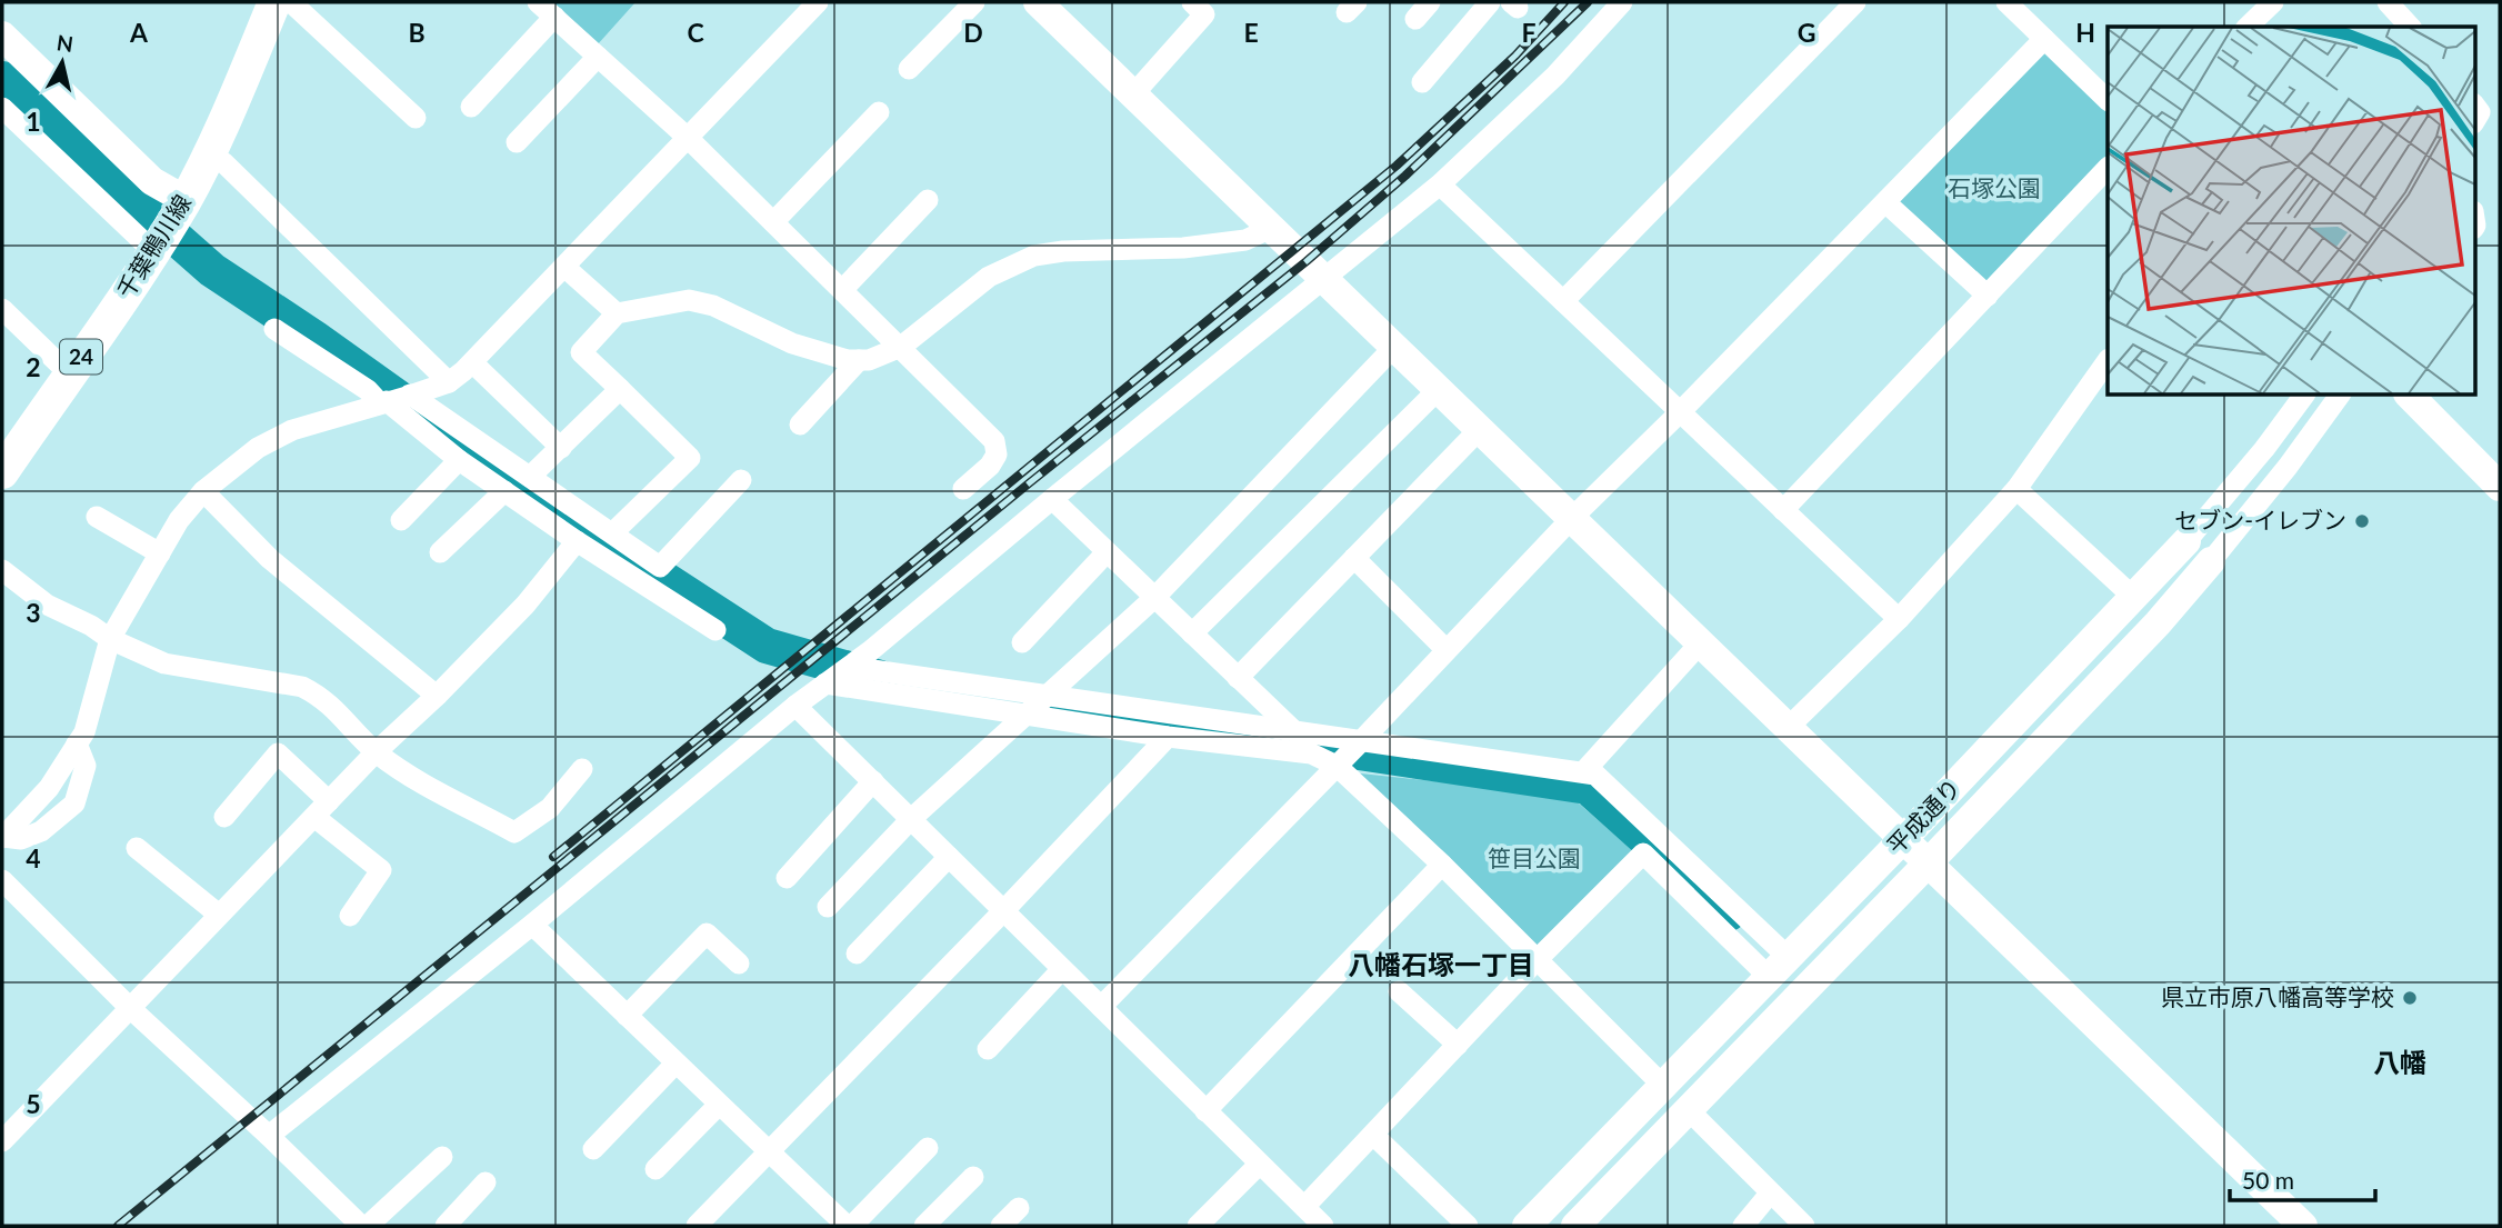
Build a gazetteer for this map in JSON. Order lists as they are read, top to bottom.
{
  "streets": {
    "main road": ["千葉鴨川線", "24"],
    "street": ["平成通り"]
  },
  "districts": ["八幡石塚一丁目", "八幡"],
  "parks": ["石塚公園", "笹目公園"],
  "places": ["セブン-イレブン", "県立市原八幡高等学校"],
  "scale_bar": "50 m",
  "north": "top",
  "grid": {
    "columns": [
      "A",
      "B",
      "C",
      "D",
      "E",
      "F",
      "G",
      "H"
    ],
    "rows": [
      "1",
      "2",
      "3",
      "4",
      "5"
    ]
  }
}
